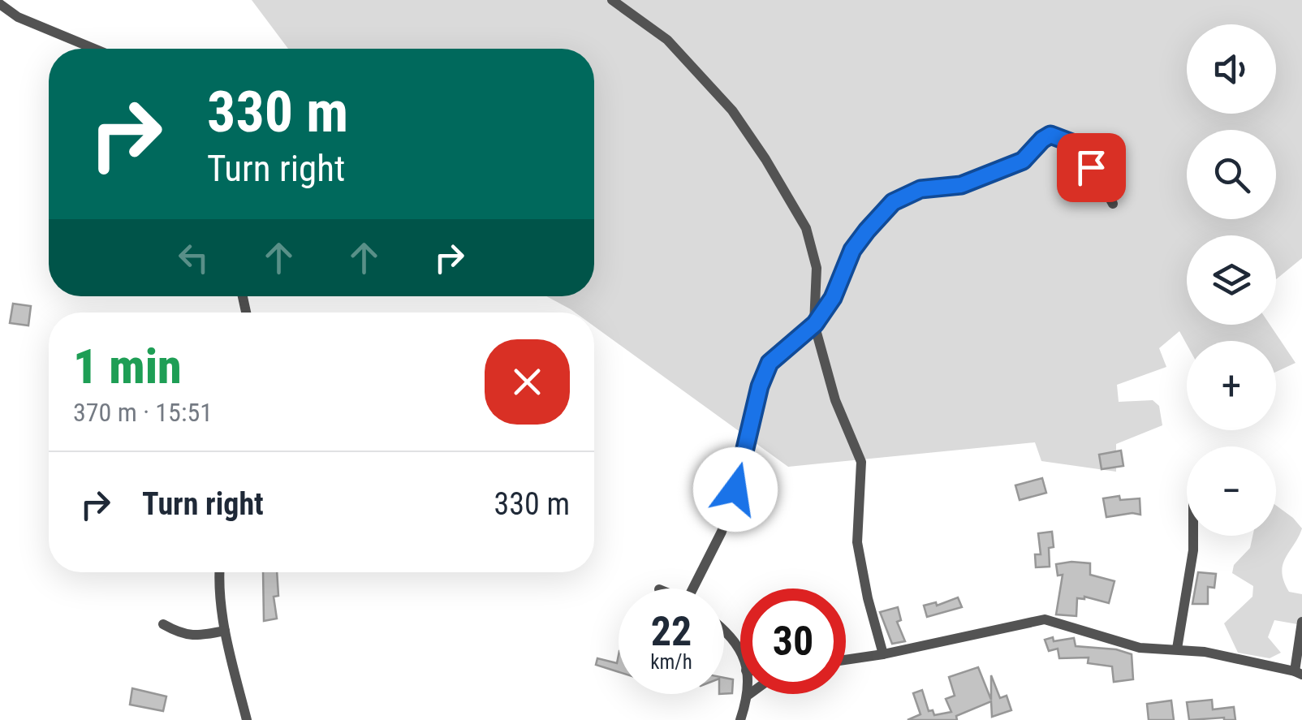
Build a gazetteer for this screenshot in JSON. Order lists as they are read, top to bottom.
{
  "page": {
    "map_buttons": ["+", "−"],
    "turn": ["330 m", "Turn right"],
    "heading": ["1 min", "370 m · 15:51"],
    "list": [
      {
        "name": "Turn right",
        "value": "330 m"
      }
    ],
    "speed": "22 km/h",
    "limit": "30"
  }
}
